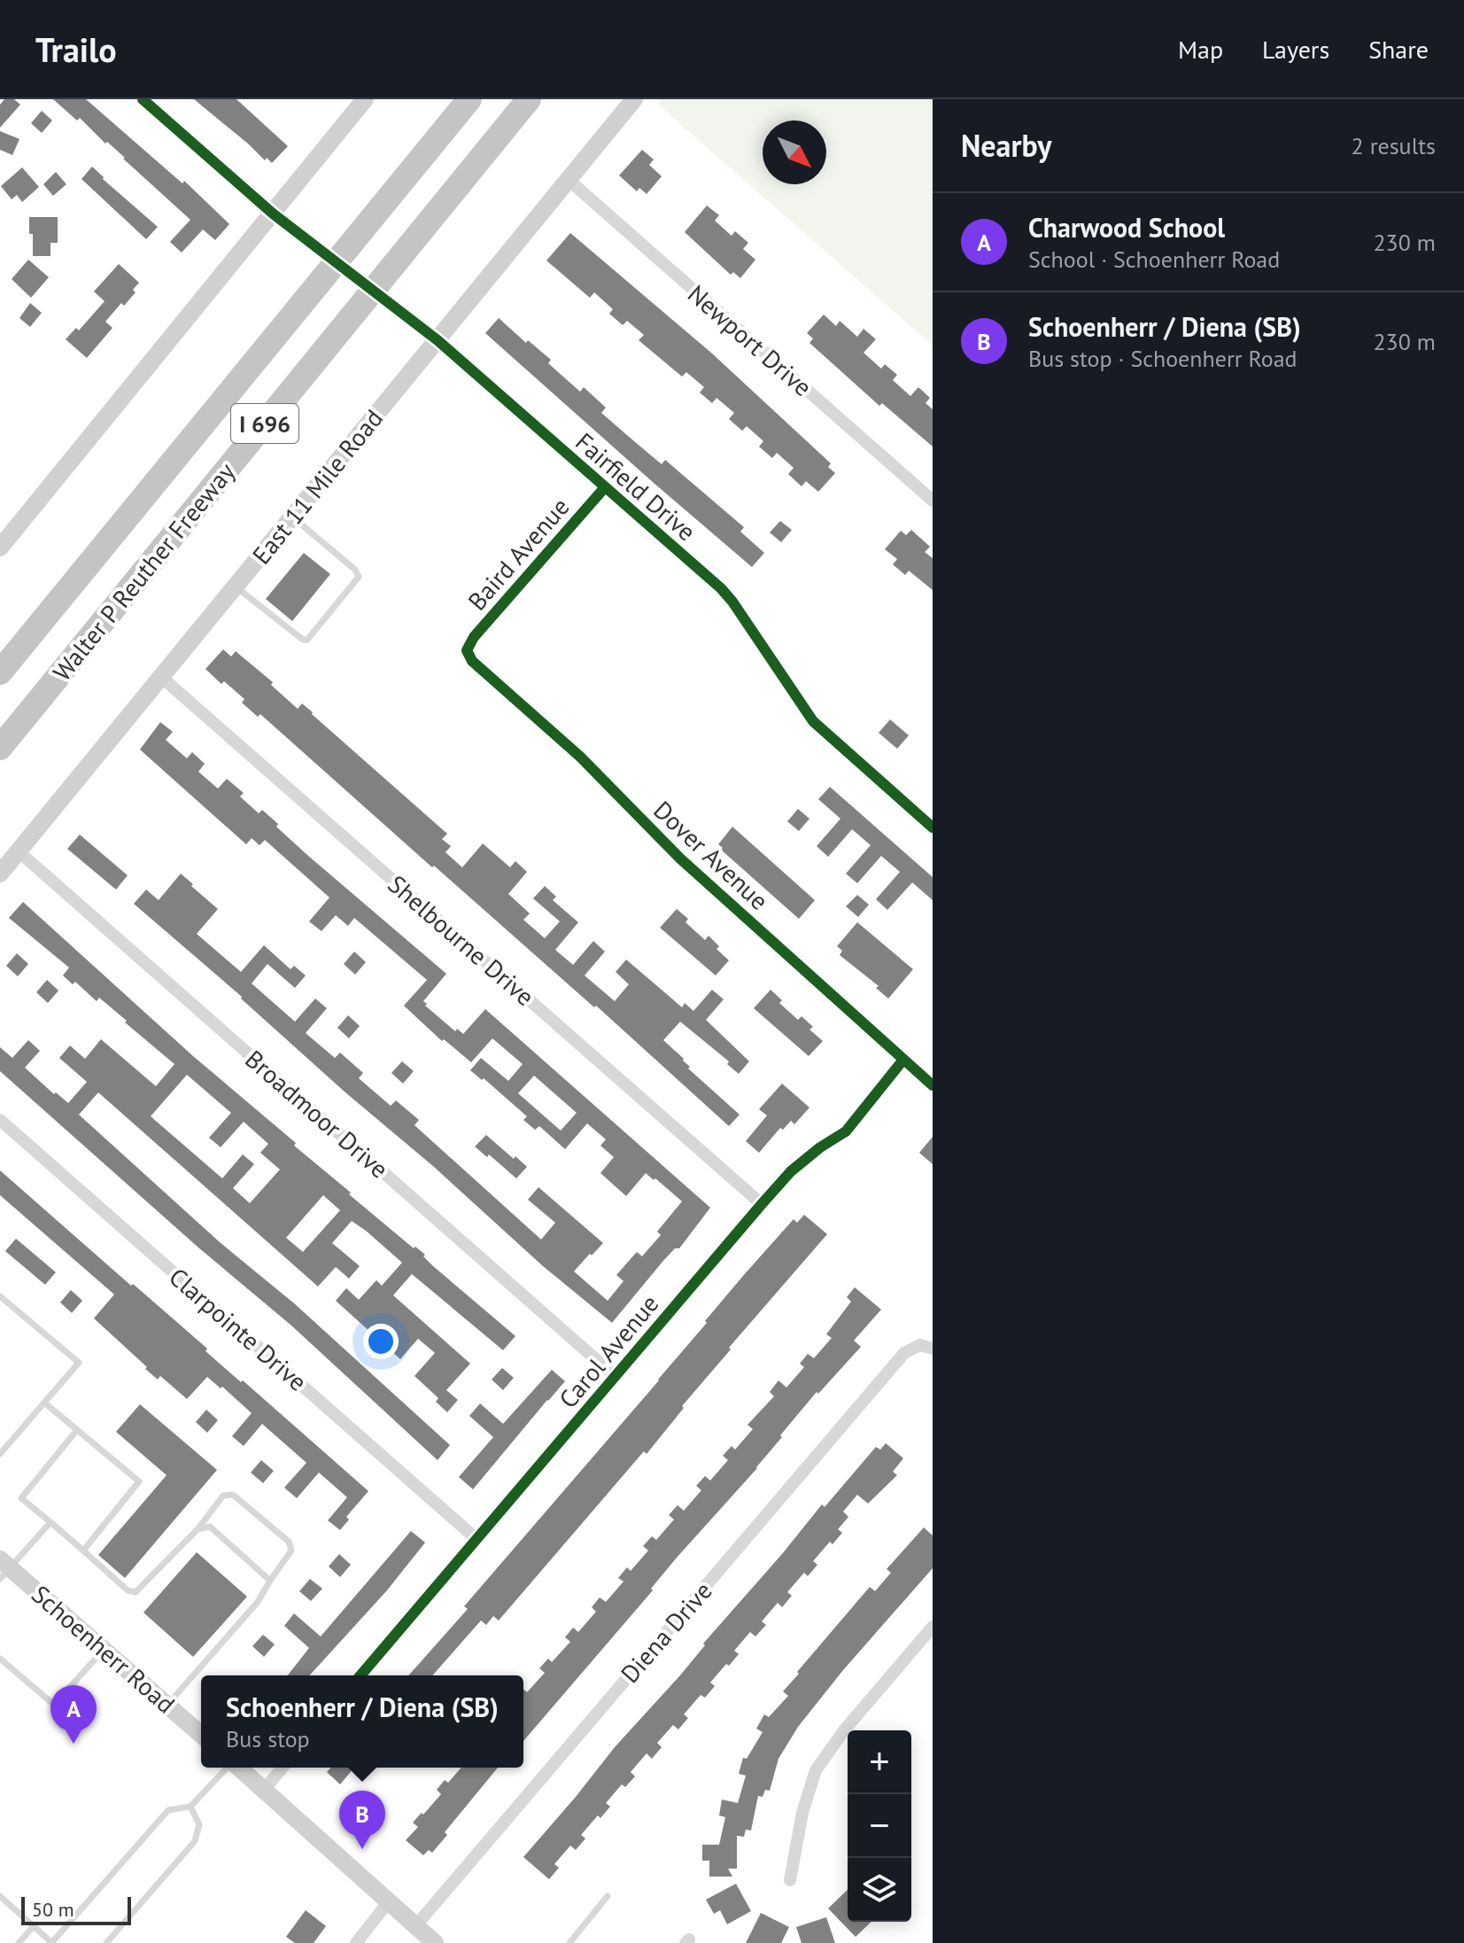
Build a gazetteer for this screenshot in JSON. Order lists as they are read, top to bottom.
{
  "streets": {
    "highway": ["I 696", "Walter P Reuther Freeway"],
    "main road": ["East 11 Mile Road", "Schoenherr Road"],
    "street": [
      "Newport Drive",
      "Fairfield Drive",
      "Baird Avenue",
      "Dover Avenue",
      "Shelbourne Drive",
      "Broadmoor Drive",
      "Clarpointe Drive",
      "Carol Avenue",
      "Diena Drive"
    ]
  },
  "crossings": [
    ["Newport Drive", "East 11 Mile Road"],
    ["East 11 Mile Road", "Fairfield Drive"],
    ["East 11 Mile Road", "Shelbourne Drive"],
    ["East 11 Mile Road", "Broadmoor Drive"],
    ["Fairfield Drive", "Baird Avenue"],
    ["Baird Avenue", "Dover Avenue"],
    ["Dover Avenue", "Carol Avenue"],
    ["Shelbourne Drive", "Carol Avenue"],
    ["Broadmoor Drive", "Carol Avenue"],
    ["Clarpointe Drive", "Carol Avenue"]
  ],
  "scale_bar": "50 m",
  "north": "bottom right",
  "page": {
    "header": "Trailo",
    "nav": ["Map", "Layers", "Share"],
    "heading": ["Nearby", "2 results"],
    "list": [
      {
        "mark": "A",
        "name": "Charwood School",
        "note": "School · Schoenherr Road",
        "value": "230 m"
      },
      {
        "mark": "B",
        "name": "Schoenherr / Diena (SB)",
        "note": "Bus stop · Schoenherr Road",
        "value": "230 m"
      }
    ],
    "popup": ["Schoenherr / Diena (SB)", "Bus stop"],
    "pins": ["A", "B"],
    "map_buttons": ["+", "−"],
    "scale": "50 m"
  }
}
